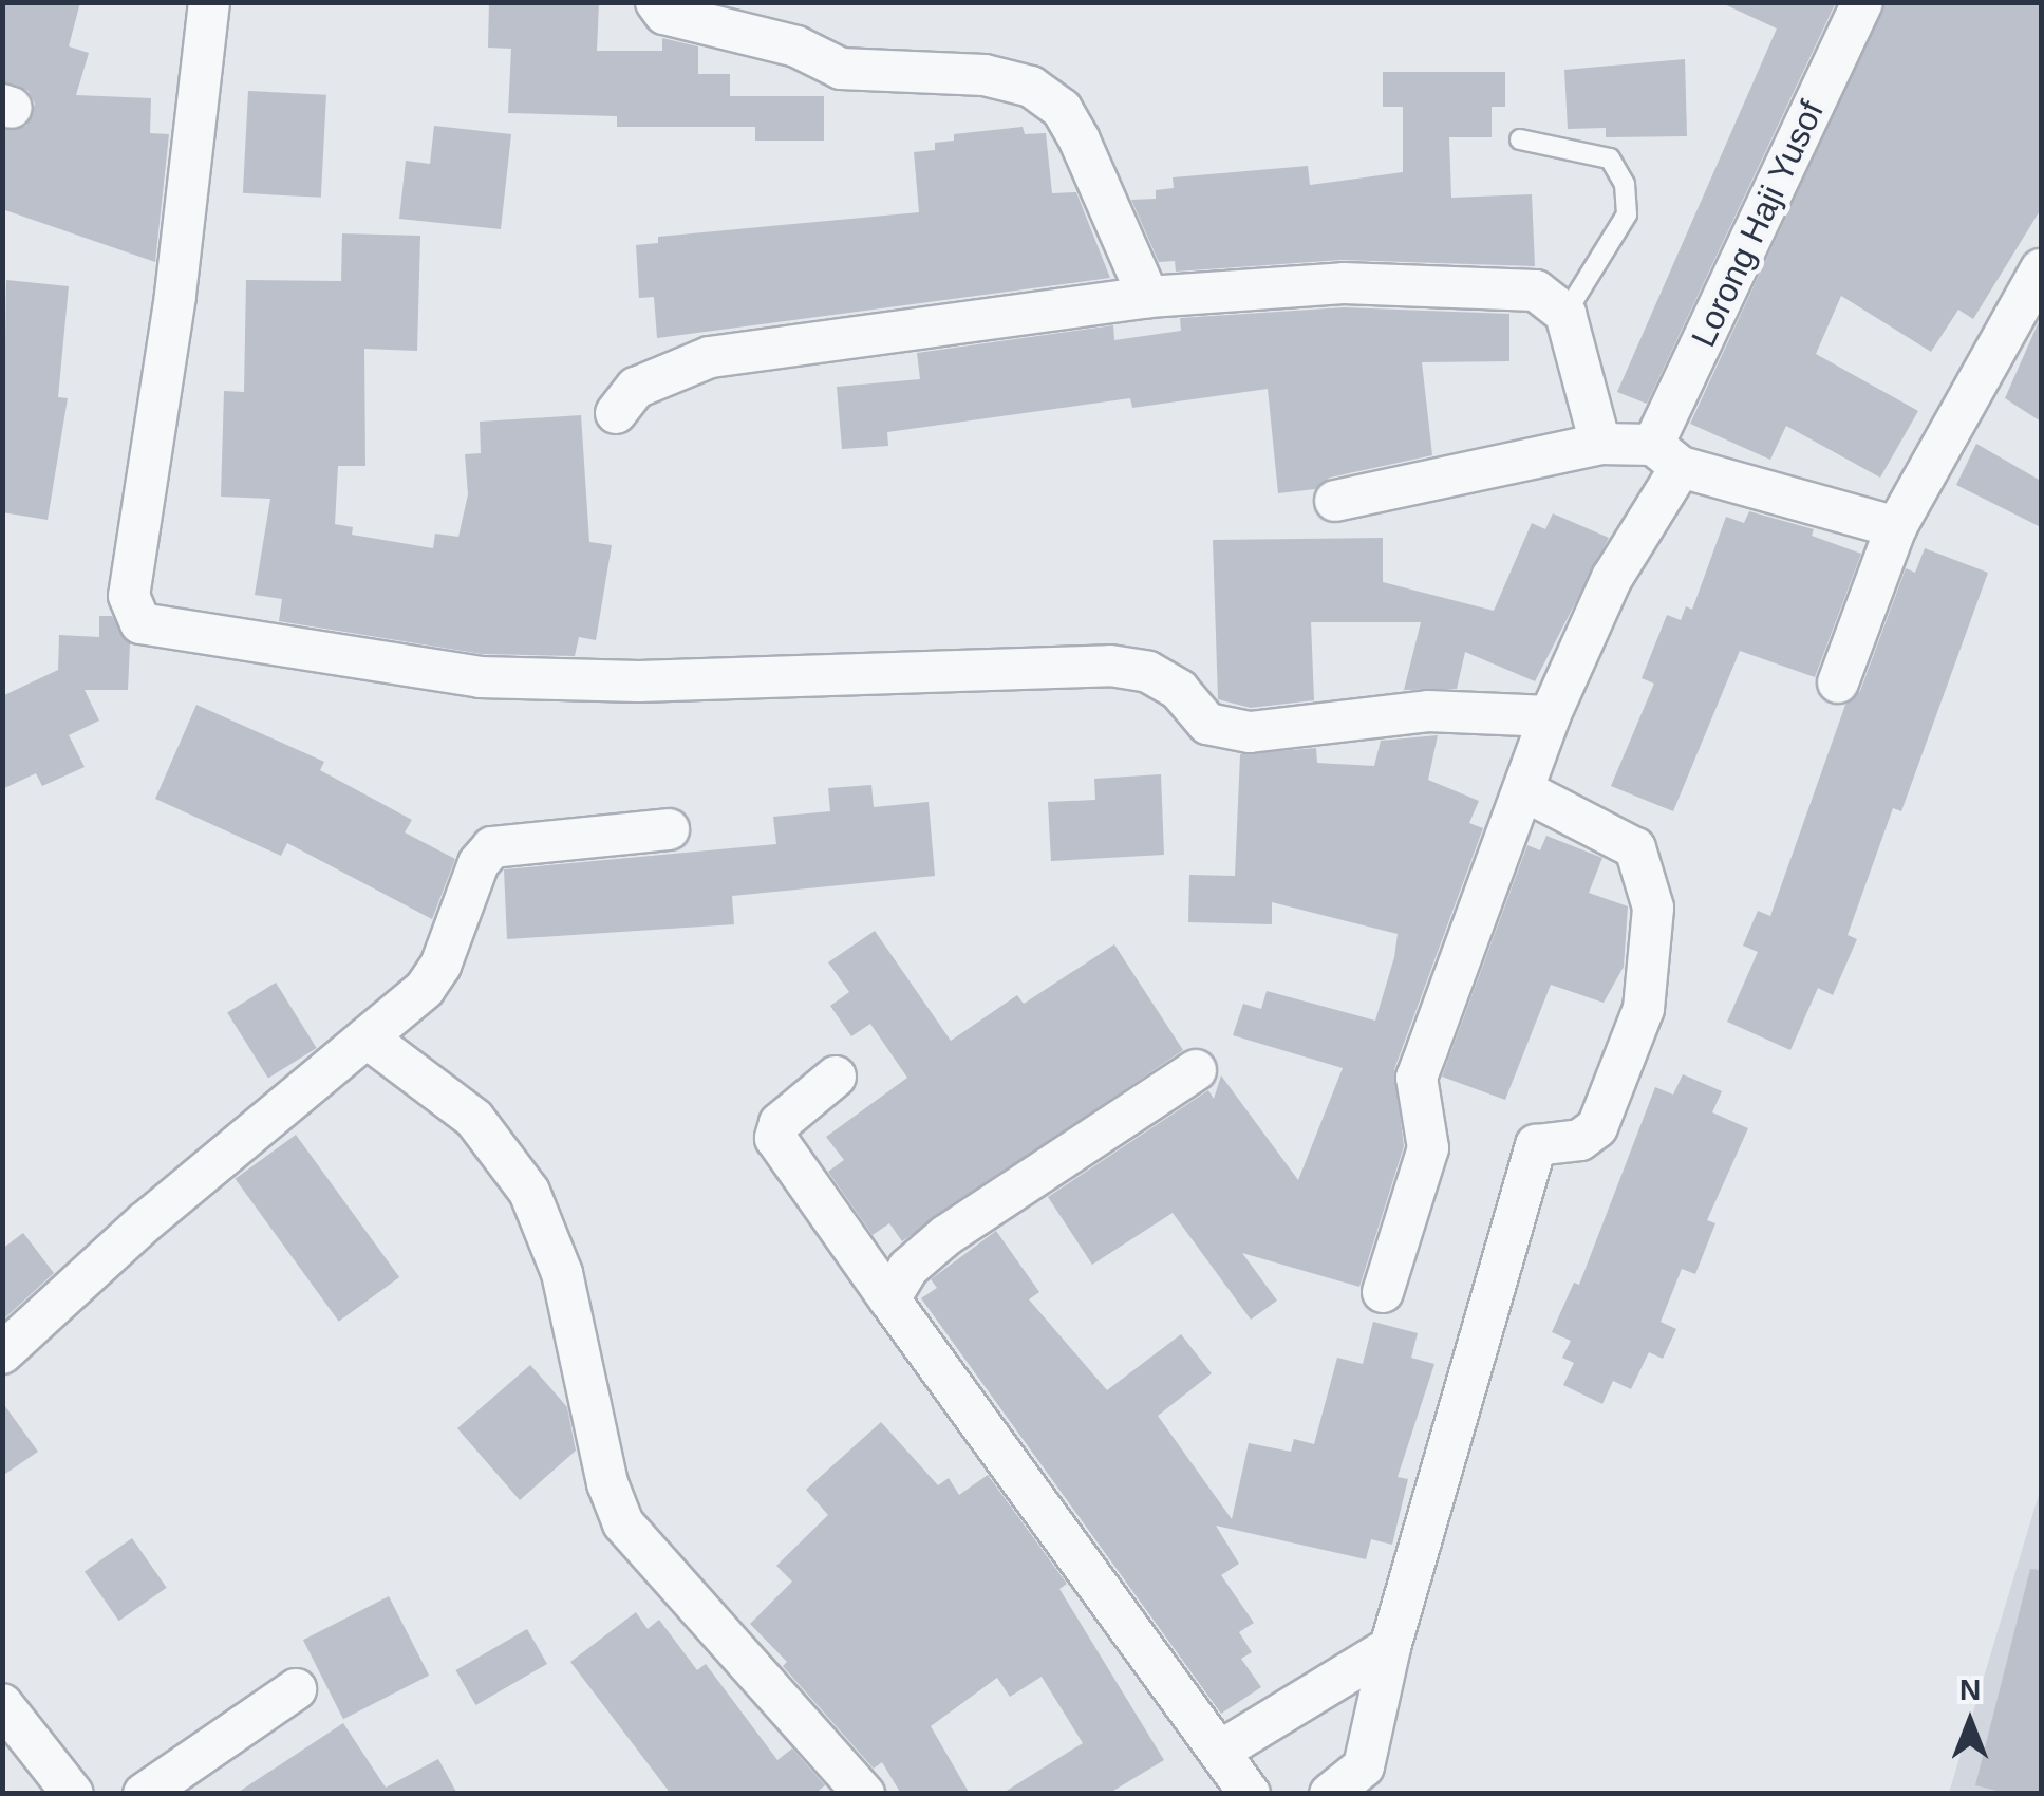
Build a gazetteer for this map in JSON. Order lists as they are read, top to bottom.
{
  "streets": {
    "street": ["Lorong Haji Yusof"]
  },
  "north": "top"
}
